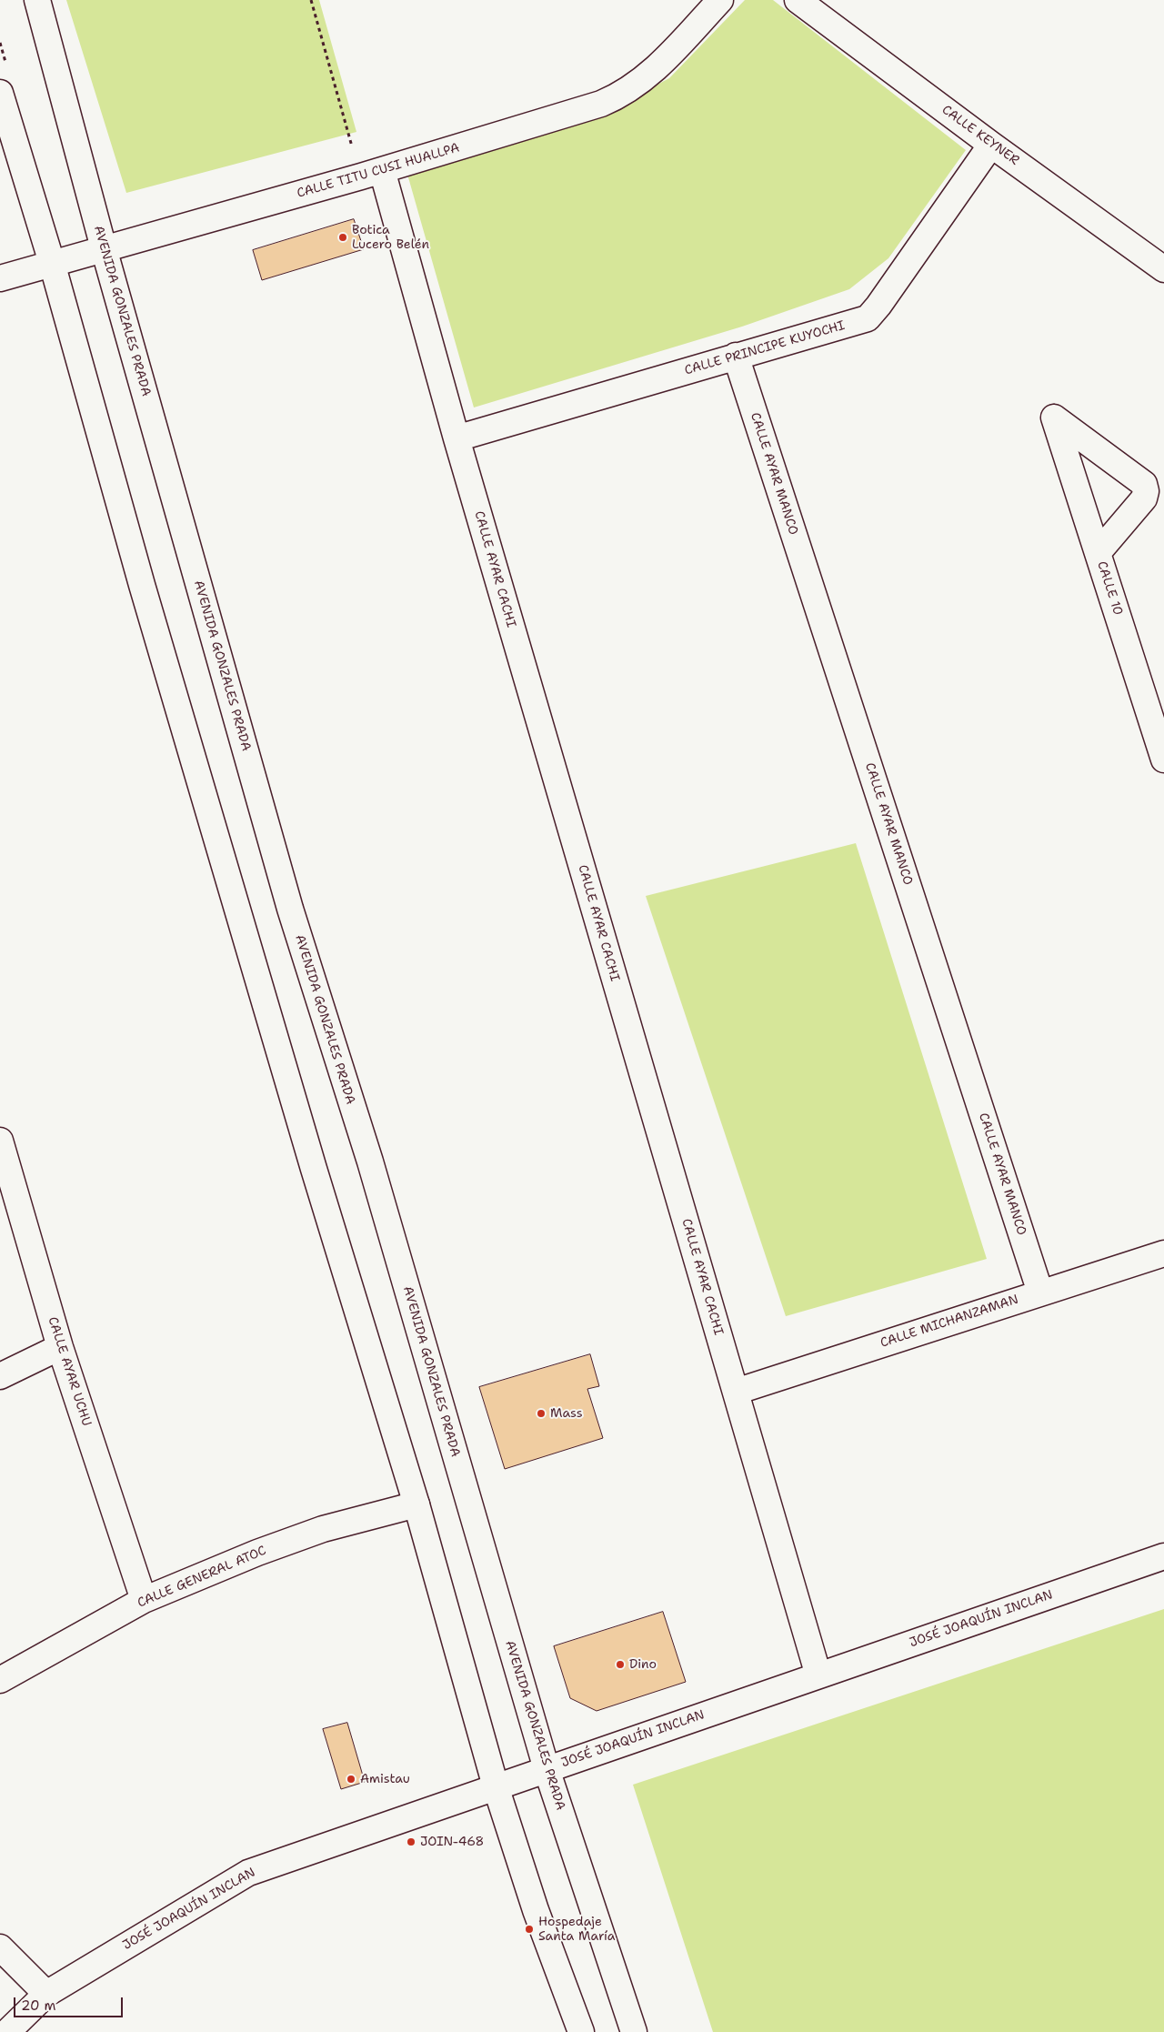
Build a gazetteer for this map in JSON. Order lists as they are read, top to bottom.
{
  "streets": {
    "street": [
      "CALLE KEYNER",
      "CALLE TITU CUSI HUALLPA",
      "AVENIDA GONZALES PRADA",
      "CALLE PRINCIPE KUYOCHI",
      "CALLE AYAR MANCO",
      "CALLE AYAR CACHI",
      "CALLE 10",
      "CALLE MICHANZAMAN",
      "CALLE AYAR UCHU",
      "CALLE GENERAL ATOC",
      "JOSÉ JOAQUÍN INCLAN"
    ]
  },
  "crossings": [
    ["CALLE KEYNER", "CALLE PRINCIPE KUYOCHI"],
    ["CALLE TITU CUSI HUALLPA", "AVENIDA GONZALES PRADA"],
    ["CALLE TITU CUSI HUALLPA", "CALLE AYAR CACHI"],
    ["AVENIDA GONZALES PRADA", "JOSÉ JOAQUÍN INCLAN"],
    ["CALLE PRINCIPE KUYOCHI", "CALLE AYAR MANCO"],
    ["CALLE PRINCIPE KUYOCHI", "CALLE AYAR CACHI"],
    ["CALLE AYAR MANCO", "CALLE MICHANZAMAN"],
    ["CALLE AYAR CACHI", "CALLE MICHANZAMAN"],
    ["CALLE AYAR CACHI", "JOSÉ JOAQUÍN INCLAN"],
    ["CALLE AYAR UCHU", "CALLE GENERAL ATOC"]
  ],
  "places": [
    "Botica Lucero Belén",
    "Mass",
    "Dino",
    "Amistau",
    "JOIN-468",
    "Hospedaje Santa María"
  ],
  "scale_bar": "20 m"
}
